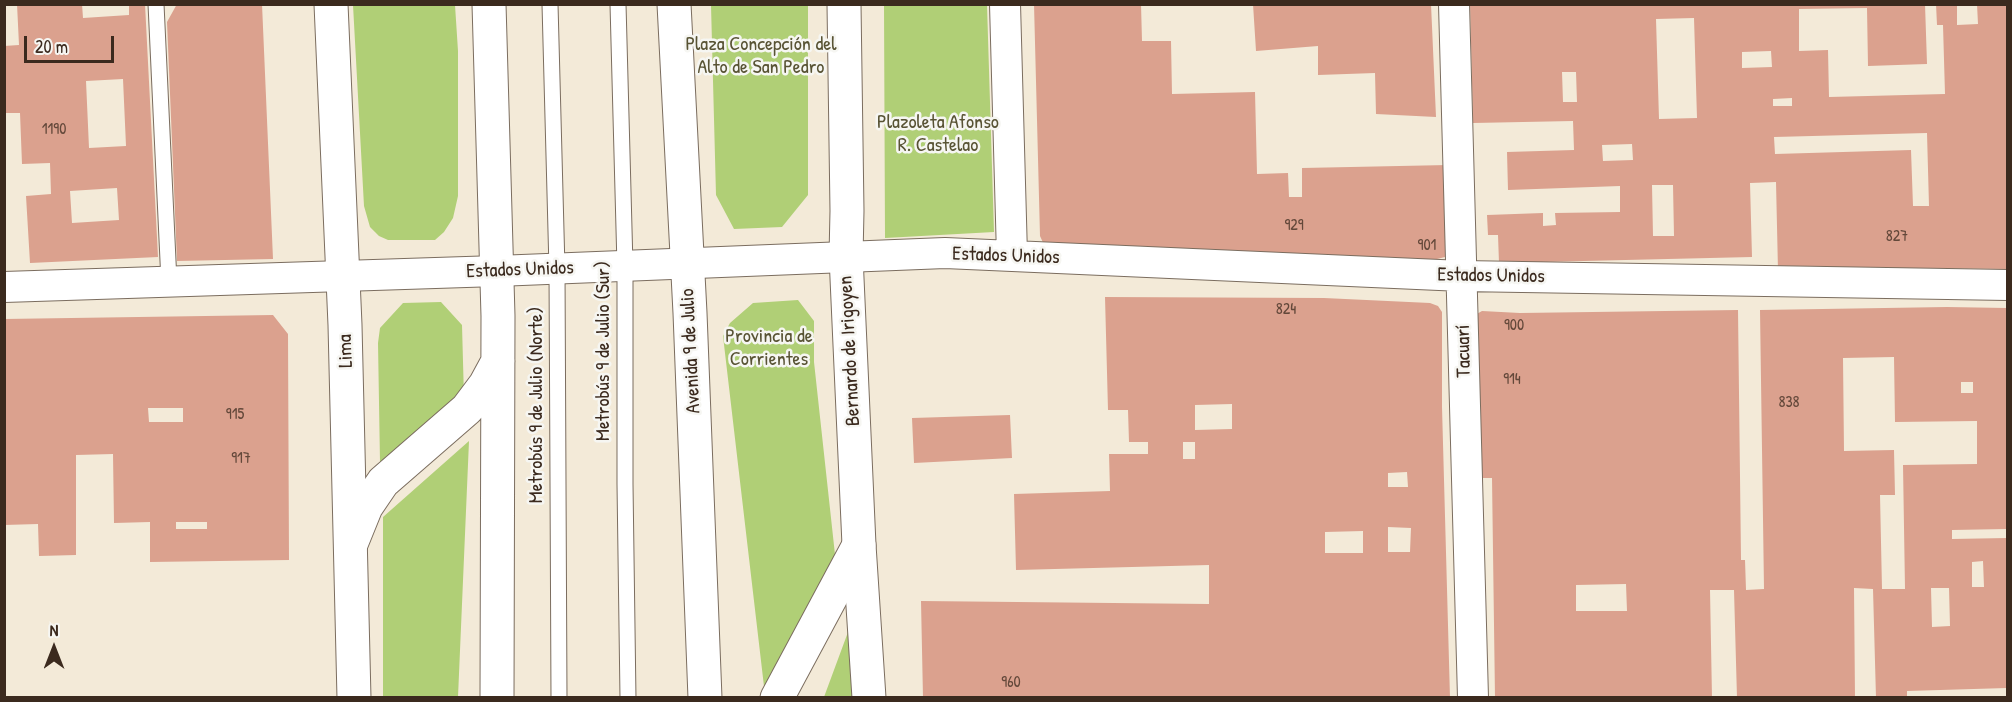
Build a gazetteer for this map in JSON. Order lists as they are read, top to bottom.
{
  "streets": {
    "main road": ["Lima", "Avenida 9 de Julio", "Bernardo de Irigoyen"],
    "street": ["Estados Unidos", "Tacuarí"],
    "lane": ["Metrobús 9 de Julio (Sur)", "Metrobús 9 de Julio (Norte)"]
  },
  "crossings": [
    ["Estados Unidos", "Lima"],
    ["Estados Unidos", "Metrobús 9 de Julio (Sur)"],
    ["Estados Unidos", "Avenida 9 de Julio"],
    ["Estados Unidos", "Bernardo de Irigoyen"],
    ["Estados Unidos", "Tacuarí"],
    ["Estados Unidos", "Metrobús 9 de Julio (Norte)"]
  ],
  "parks": ["Plaza Concepción del Alto de San Pedro", "Plazoleta Afonso R. Castelao", "Provincia de Corrientes"],
  "house_numbers": [
    "1190",
    "929",
    "827",
    "901",
    "824",
    "900",
    "914",
    "838",
    "915",
    "917",
    "960"
  ],
  "scale_bar": "20 m",
  "north": "top"
}
